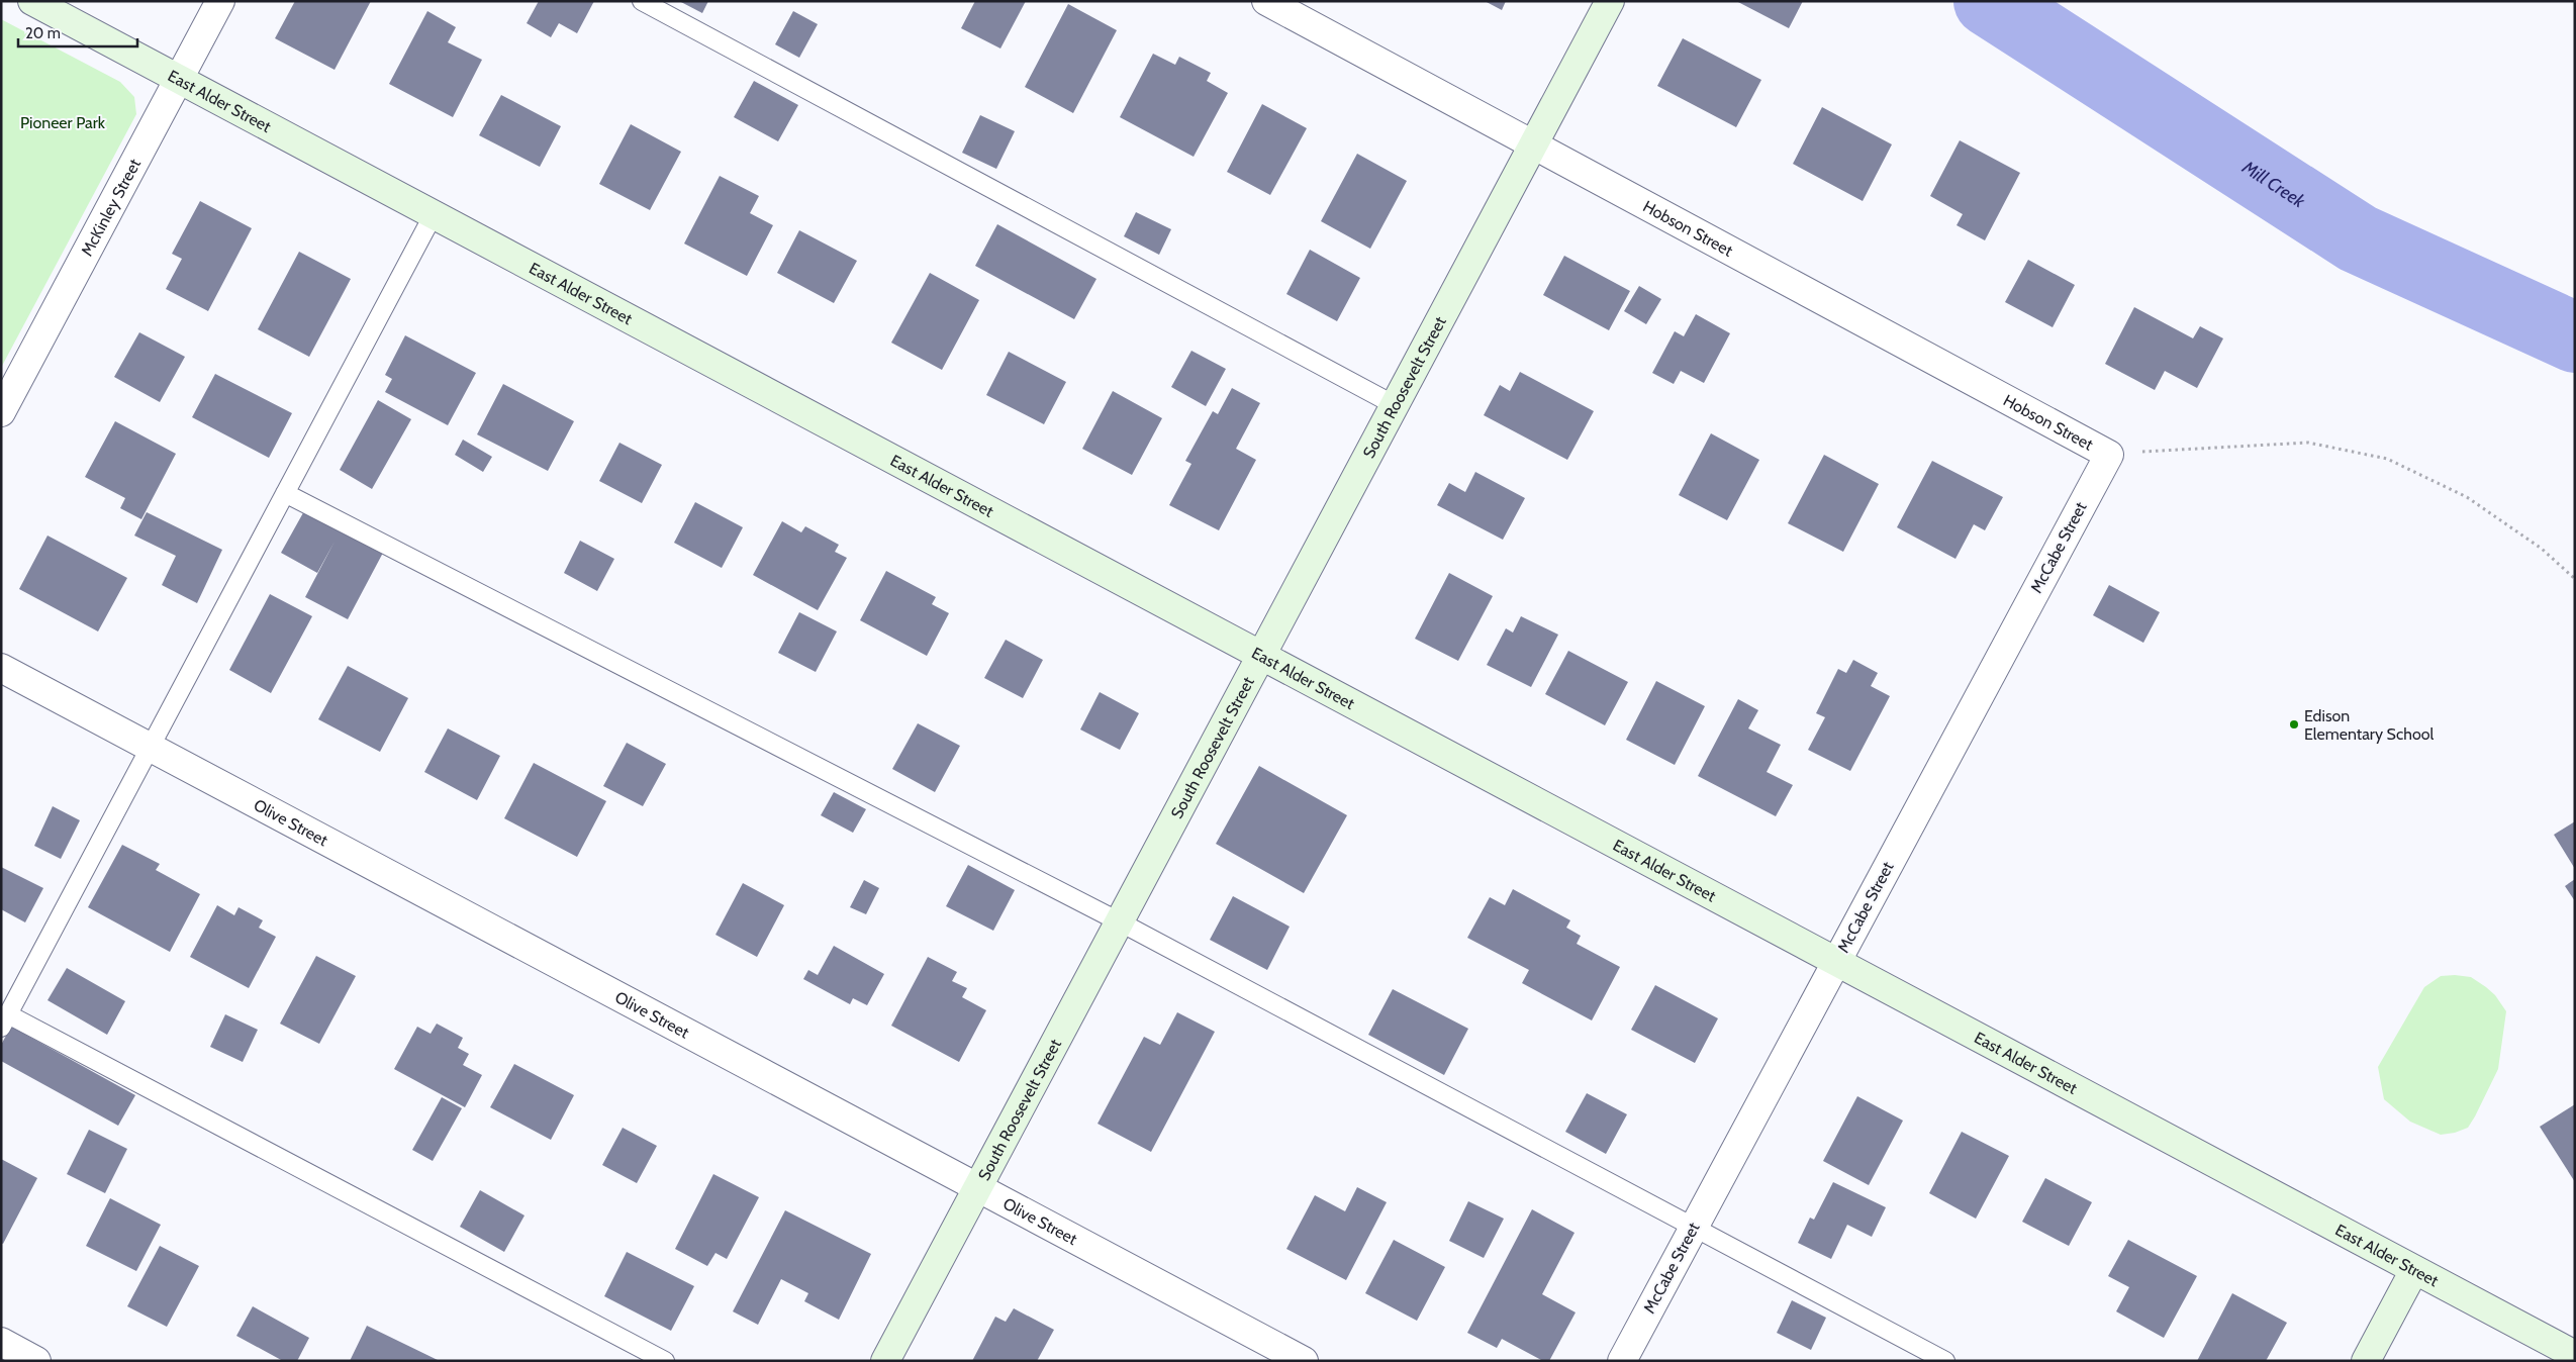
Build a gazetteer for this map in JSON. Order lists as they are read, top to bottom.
{
  "streets": {
    "main road": ["East Alder Street", "South Roosevelt Street"],
    "street": [
      "McKinley Street",
      "Hobson Street",
      "McCabe Street",
      "Olive Street"
    ]
  },
  "crossings": [
    ["East Alder Street", "McKinley Street"],
    ["East Alder Street", "South Roosevelt Street"],
    ["East Alder Street", "McCabe Street"],
    ["Hobson Street", "South Roosevelt Street"],
    ["Hobson Street", "McCabe Street"],
    ["South Roosevelt Street", "Olive Street"]
  ],
  "water": ["Mill Creek"],
  "parks": ["Pioneer Park"],
  "places": ["Edison Elementary School"],
  "scale_bar": "20 m"
}
